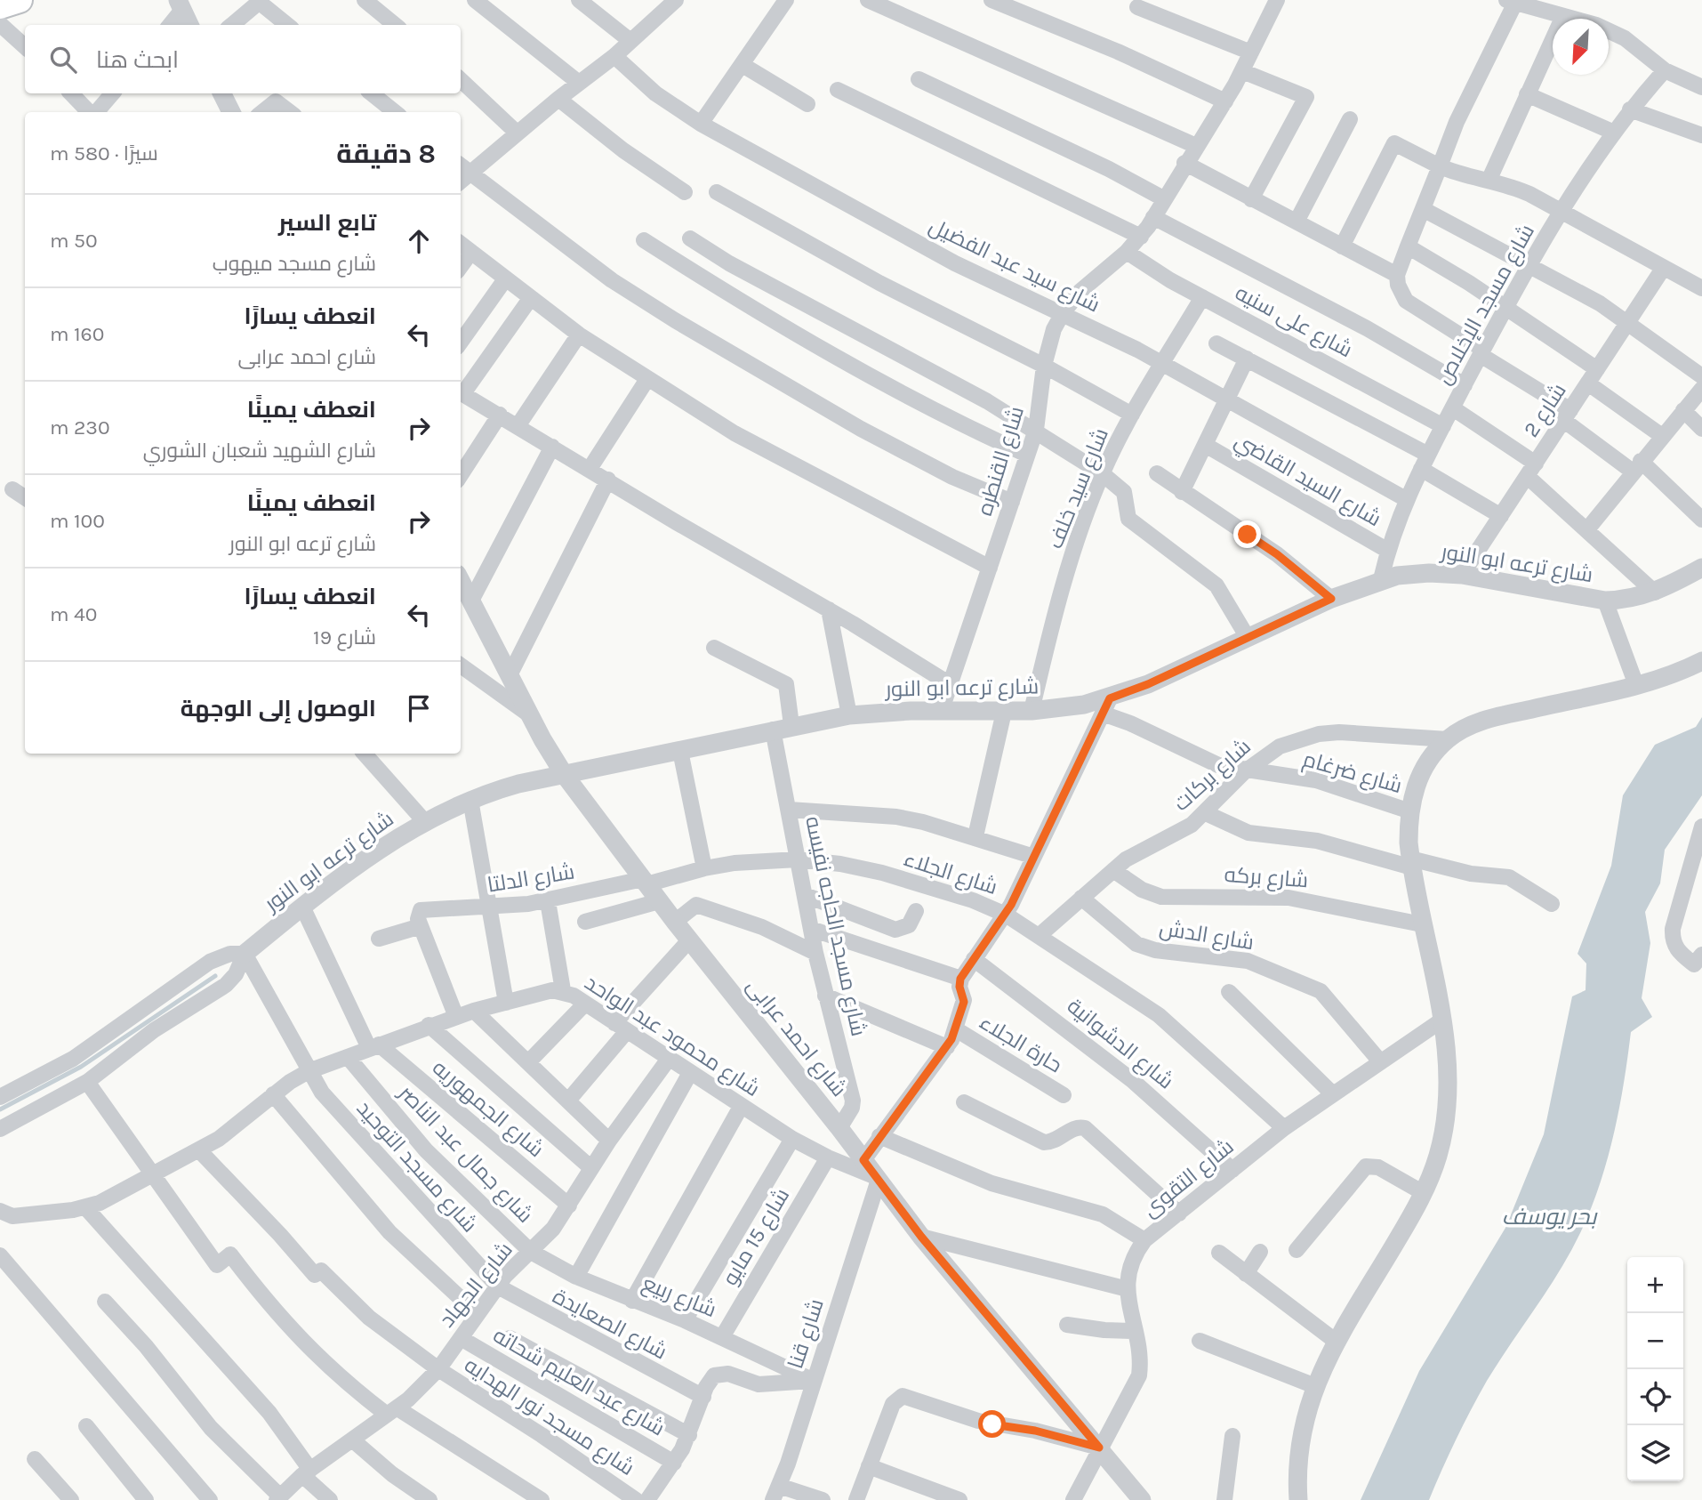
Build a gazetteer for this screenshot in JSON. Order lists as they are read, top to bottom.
{
  "streets": {
    "street": [
      "شارع سيد عبد الفضيل",
      "شارع مسجد الإخلاص",
      "شارع على سنيه",
      "شارع 2",
      "شارع القنطره",
      "شارع السيد القاضي",
      "شارع سيد خلف",
      "شارع ترعه ابو النور",
      "شارع ضرغام",
      "شارع بركات",
      "شارع الجلاء",
      "شارع بركه",
      "شارع الدلتا",
      "شارع مسجد الحاجه نفيسه",
      "شارع الدش",
      "شارع محمود عبد الواحد",
      "شارع احمد عرابى",
      "حارة الجلاء",
      "شارع الدشوانية",
      "شارع الجمهوريه",
      "شارع جمال عبد الناصر",
      "شارع مسجد التوحيد",
      "شارع التقوى",
      "شارع 15 مايو",
      "شارع الجهاد",
      "شارع ربيع",
      "شارع الصعايدة",
      "شارع قنا",
      "شارع عبد العليم شحاته",
      "شارع مسجد نور الهدايه"
    ]
  },
  "crossings": [
    ["شارع سيد عبد الفضيل", "شارع مسجد الإخلاص"],
    ["شارع سيد عبد الفضيل", "شارع القنطره"],
    ["شارع سيد عبد الفضيل", "شارع سيد خلف"],
    ["شارع مسجد الإخلاص", "شارع على سنيه"],
    ["شارع مسجد الإخلاص", "شارع السيد القاضي"],
    ["شارع مسجد الإخلاص", "شارع ترعه ابو النور"],
    ["شارع على سنيه", "شارع القنطره"],
    ["شارع على سنيه", "شارع سيد خلف"],
    ["شارع 2", "شارع ترعه ابو النور"],
    ["شارع القنطره", "شارع ترعه ابو النور"],
    ["شارع سيد خلف", "شارع ترعه ابو النور"],
    ["شارع ترعه ابو النور", "شارع ضرغام"],
    ["شارع ترعه ابو النور", "شارع مسجد الحاجه نفيسه"],
    ["شارع ترعه ابو النور", "شارع احمد عرابى"],
    ["شارع ترعه ابو النور", "شارع مسجد التوحيد"],
    ["شارع ضرغام", "شارع بركات"],
    ["شارع بركات", "شارع الجلاء"],
    ["شارع بركات", "شارع بركه"],
    ["شارع بركات", "شارع الدش"],
    ["شارع الجلاء", "شارع الدلتا"],
    ["شارع الجلاء", "شارع مسجد الحاجه نفيسه"],
    ["شارع الجلاء", "شارع احمد عرابى"],
    ["شارع الجلاء", "شارع التقوى"],
    ["شارع الدلتا", "شارع احمد عرابى"],
    ["شارع مسجد الحاجه نفيسه", "شارع احمد عرابى"],
    ["شارع الدش", "شارع التقوى"],
    ["شارع محمود عبد الواحد", "شارع احمد عرابى"],
    ["شارع محمود عبد الواحد", "شارع الجمهوريه"],
    ["شارع محمود عبد الواحد", "شارع جمال عبد الناصر"],
    ["شارع محمود عبد الواحد", "شارع مسجد التوحيد"],
    ["شارع محمود عبد الواحد", "شارع 15 مايو"],
    ["شارع محمود عبد الواحد", "شارع الجهاد"],
    ["شارع محمود عبد الواحد", "شارع قنا"],
    ["شارع محمود عبد الواحد", "شارع مسجد نور الهدايه"],
    ["شارع احمد عرابى", "شارع التقوى"],
    ["شارع احمد عرابى", "شارع قنا"],
    ["شارع الدشوانية", "شارع التقوى"],
    ["شارع الجمهوريه", "شارع الجهاد"],
    ["شارع جمال عبد الناصر", "شارع الجهاد"],
    ["شارع جمال عبد الناصر", "شارع ربيع"],
    ["شارع مسجد التوحيد", "شارع الجهاد"],
    ["شارع مسجد التوحيد", "شارع الصعايدة"],
    ["شارع 15 مايو", "شارع ربيع"],
    ["شارع الجهاد", "شارع ربيع"],
    ["شارع الجهاد", "شارع الصعايدة"],
    ["شارع الجهاد", "شارع عبد العليم شحاته"],
    ["شارع الجهاد", "شارع مسجد نور الهدايه"],
    ["شارع ربيع", "شارع قنا"]
  ],
  "water": ["بحر يوسف"],
  "north": "bottom left",
  "page": {
    "search": "ابحث هنا",
    "heading": ["8 دقيقة", "سيرًا · 580 m"],
    "list": [
      ["تابع السير", "شارع مسجد ميهوب", "50 m"],
      ["انعطف يسارًا", "شارع احمد عرابى", "160 m"],
      ["انعطف يمينًا", "شارع الشهيد شعبان الشوري", "230 m"],
      ["انعطف يمينًا", "شارع ترعه ابو النور", "100 m"],
      ["انعطف يسارًا", "شارع 19", "40 m"],
      "الوصول إلى الوجهة"
    ],
    "map_buttons": ["+", "−"]
  }
}
